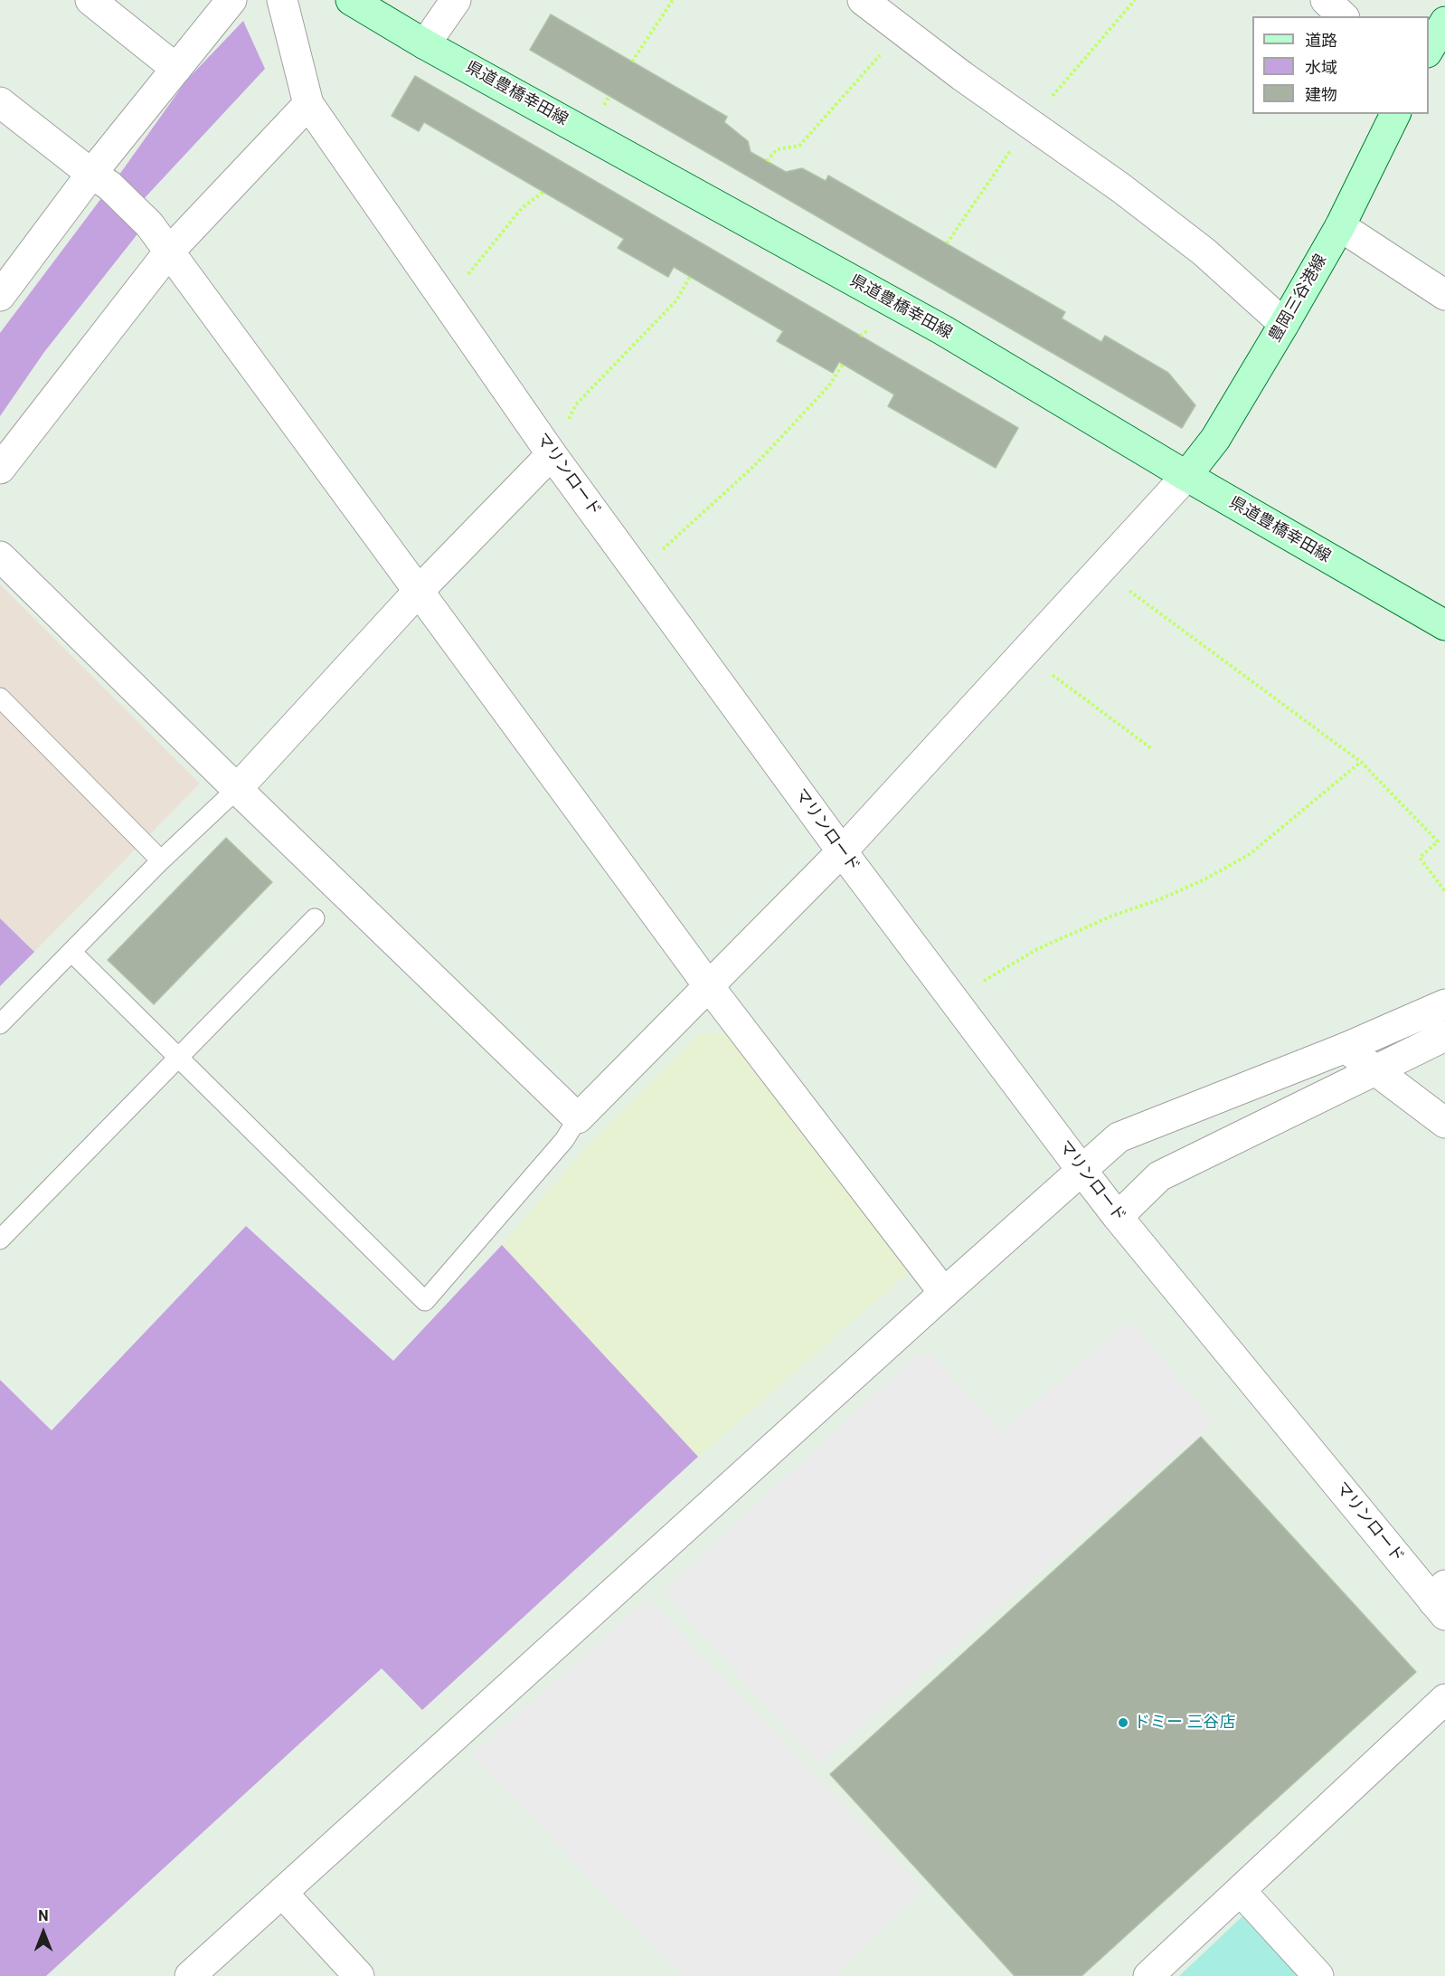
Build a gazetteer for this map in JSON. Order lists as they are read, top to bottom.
{
  "streets": {
    "main road": ["県道豊橋幸田線", "豊岡三谷港線"],
    "street": ["マリンロード"]
  },
  "crossings": [
    ["県道豊橋幸田線", "豊岡三谷港線"]
  ],
  "places": ["ドミー 三谷店"],
  "legend": ["道路", "水域", "建物"],
  "north": "top"
}
